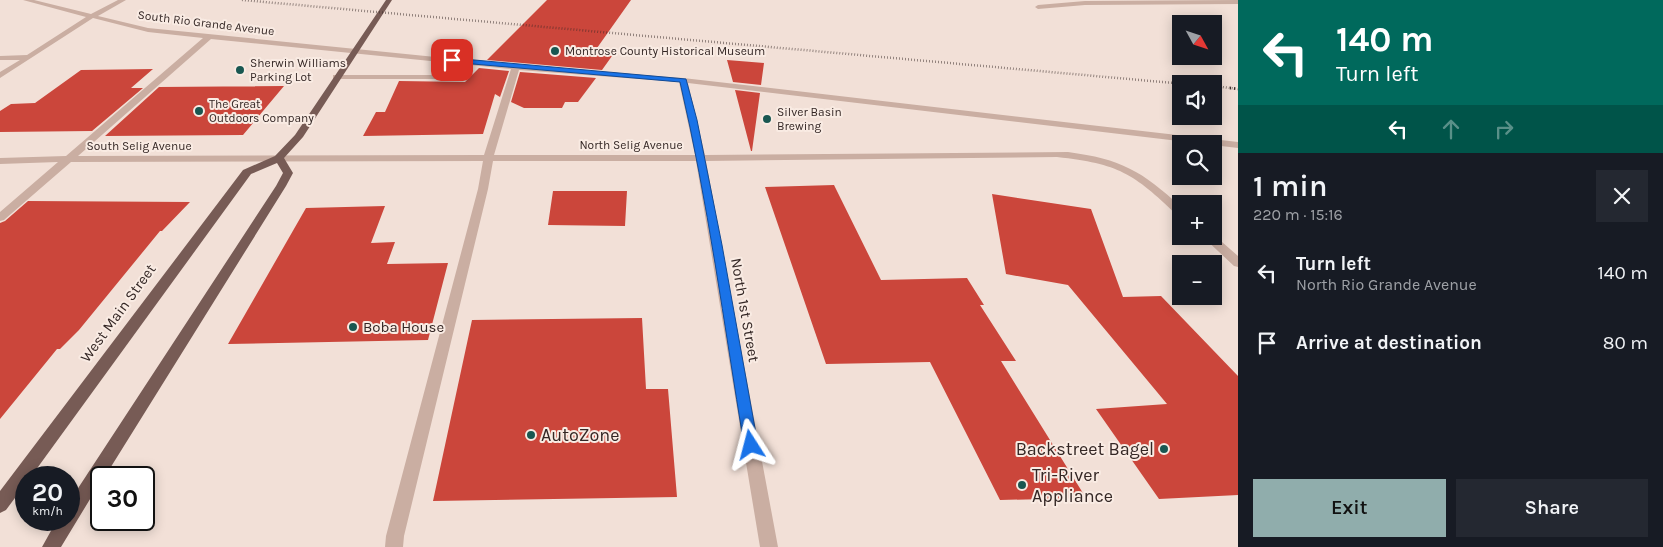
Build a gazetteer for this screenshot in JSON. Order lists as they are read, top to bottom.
{
  "streets": {
    "main road": ["West Main Street"],
    "street": [
      "South Rio Grande Avenue",
      "North Selig Avenue",
      "South Selig Avenue",
      "North 1st Street"
    ]
  },
  "crossings": [
    ["South Rio Grande Avenue", "North 1st Street"],
    ["South Rio Grande Avenue", "West Main Street"],
    ["North Selig Avenue", "South Selig Avenue"],
    ["North Selig Avenue", "North 1st Street"],
    ["North Selig Avenue", "West Main Street"],
    ["South Selig Avenue", "West Main Street"]
  ],
  "places": [
    "Montrose County Historical Museum",
    "Sherwin Williams Parking Lot",
    "The Great Outdoors Company",
    "Silver Basin Brewing",
    "Boba House",
    "AutoZone",
    "Backstreet Bagel",
    "Tri-River Appliance"
  ],
  "north": "bottom right",
  "page": {
    "turn": ["140 m", "Turn left"],
    "map_buttons": ["+", "−"],
    "heading": ["1 min", "220 m · 15:16"],
    "list": [
      {
        "name": "Turn left",
        "note": "North Rio Grande Avenue",
        "value": "140 m"
      },
      {
        "name": "Arrive at destination",
        "value": "80 m"
      }
    ],
    "speed": "20 km/h",
    "limit": "30",
    "buttons": ["Exit", "Share"]
  }
}
